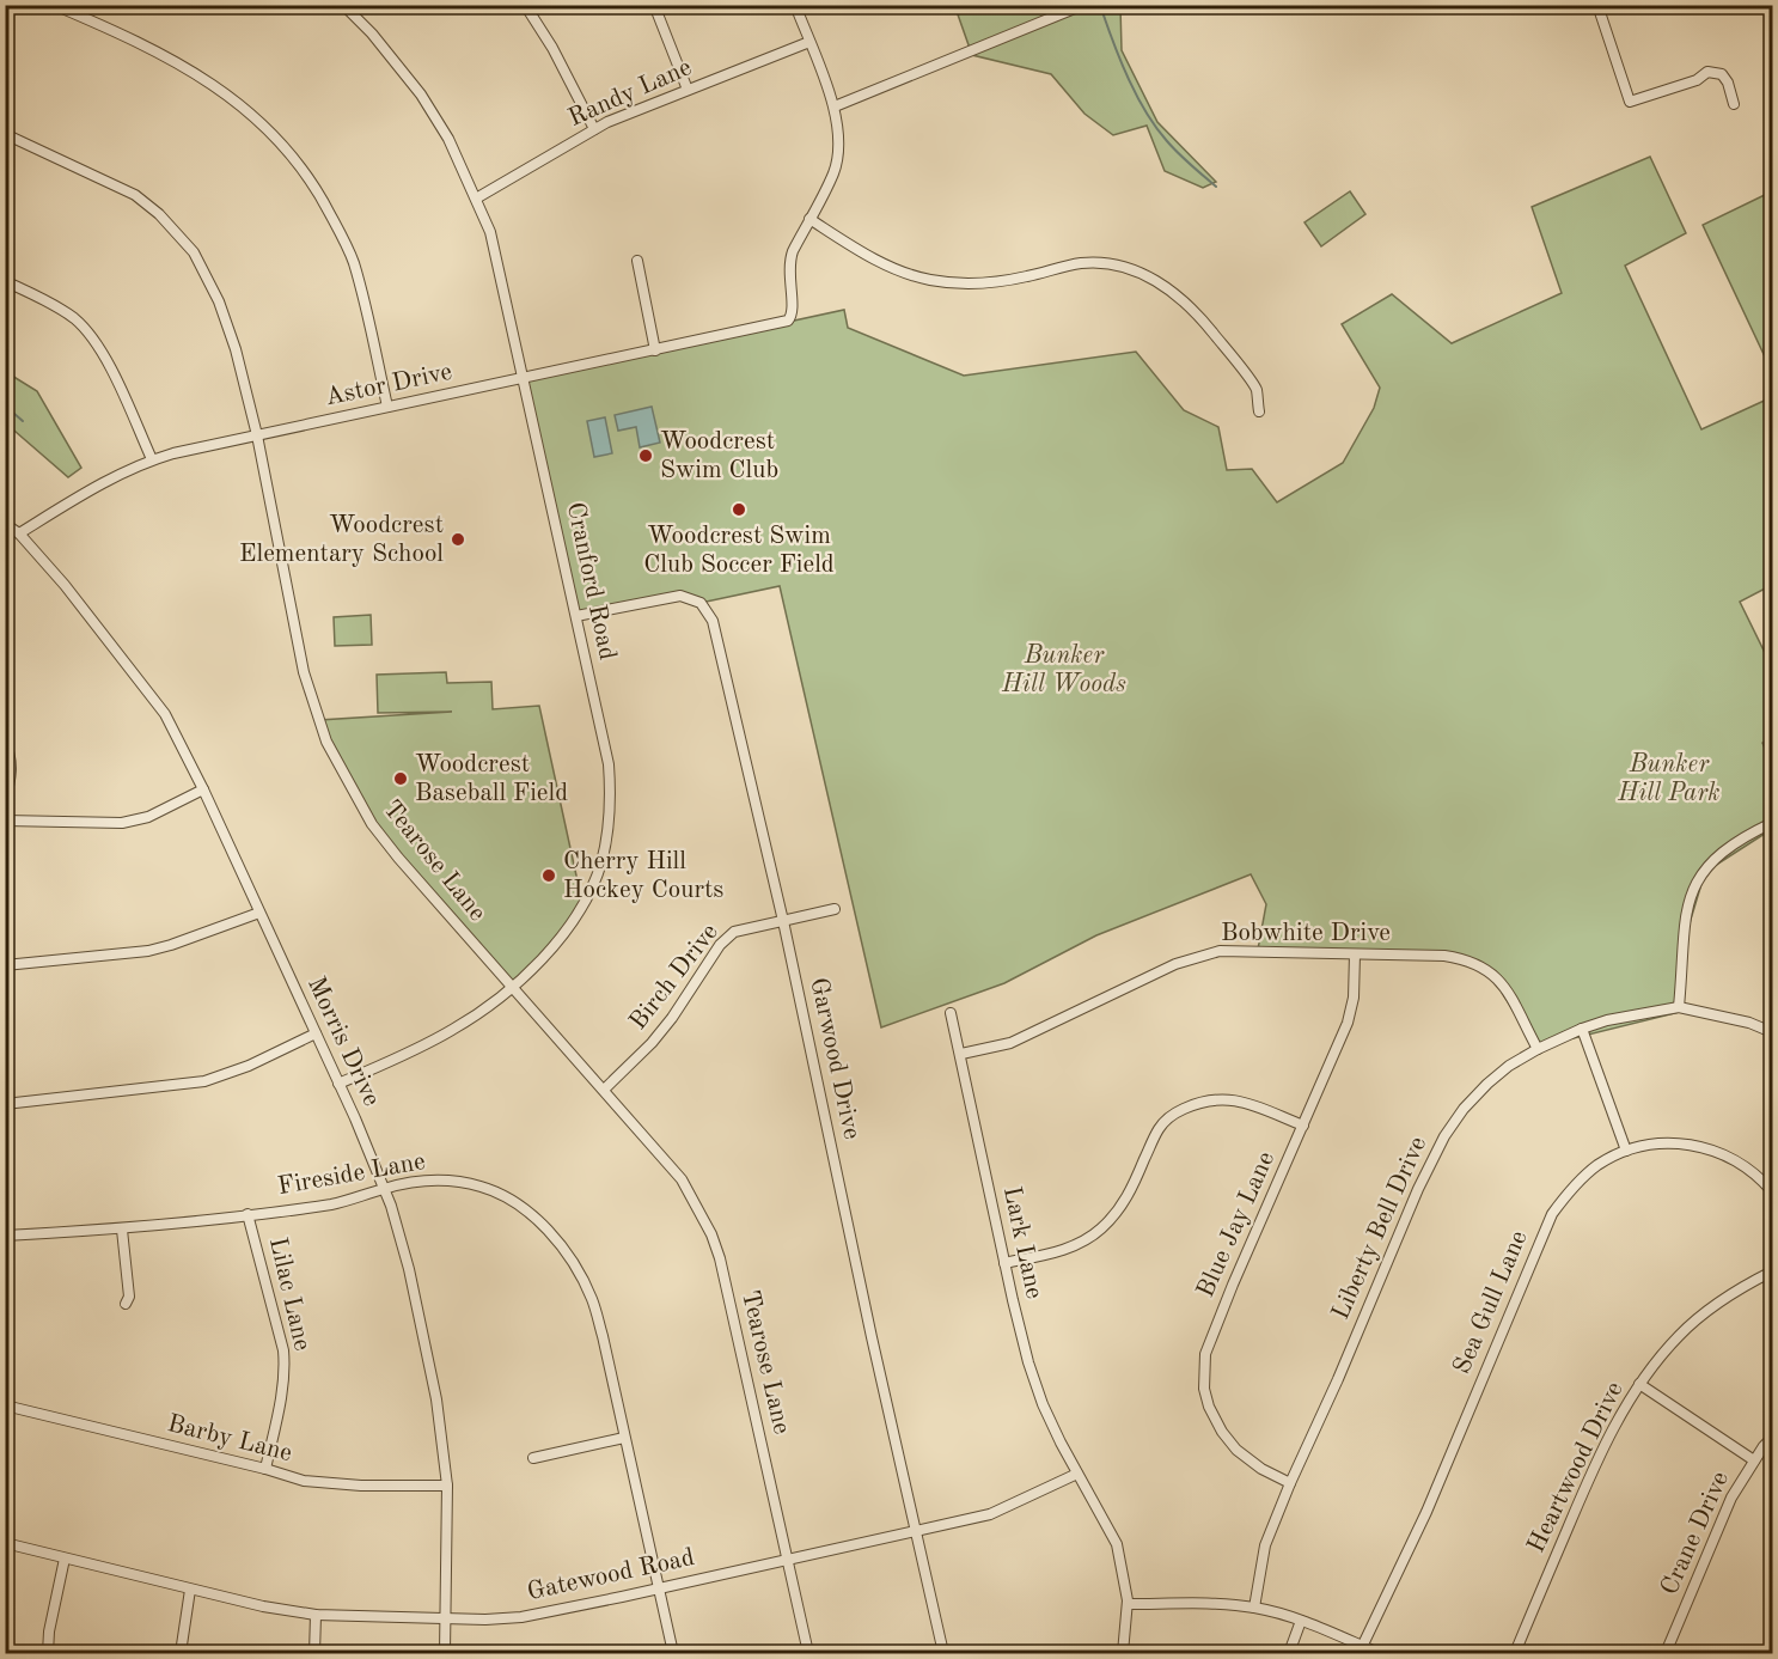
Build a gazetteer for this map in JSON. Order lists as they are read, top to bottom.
{
  "streets": {
    "street": [
      "Randy Lane",
      "Astor Drive",
      "Cranford Road",
      "Tearose Lane",
      "Bobwhite Drive",
      "Birch Drive",
      "Morris Drive",
      "Garwood Drive",
      "Fireside Lane",
      "Blue Jay Lane",
      "Liberty Bell Drive",
      "Lark Lane",
      "Lilac Lane",
      "Sea Gull Lane",
      "Barby Lane",
      "Heartwood Drive",
      "Crane Drive",
      "Gatewood Road"
    ]
  },
  "crossings": [
    ["Randy Lane", "Cranford Road"],
    ["Astor Drive", "Cranford Road"],
    ["Astor Drive", "Tearose Lane"],
    ["Astor Drive", "Morris Drive"],
    ["Cranford Road", "Tearose Lane"],
    ["Cranford Road", "Morris Drive"],
    ["Cranford Road", "Garwood Drive"],
    ["Tearose Lane", "Birch Drive"],
    ["Tearose Lane", "Gatewood Road"],
    ["Bobwhite Drive", "Blue Jay Lane"],
    ["Bobwhite Drive", "Liberty Bell Drive"],
    ["Bobwhite Drive", "Lark Lane"],
    ["Birch Drive", "Garwood Drive"],
    ["Morris Drive", "Fireside Lane"],
    ["Morris Drive", "Barby Lane"],
    ["Morris Drive", "Gatewood Road"],
    ["Garwood Drive", "Gatewood Road"],
    ["Fireside Lane", "Lilac Lane"],
    ["Fireside Lane", "Gatewood Road"],
    ["Blue Jay Lane", "Liberty Bell Drive"],
    ["Lark Lane", "Gatewood Road"],
    ["Lilac Lane", "Barby Lane"]
  ],
  "parks": ["Bunker Hill Woods", "Bunker Hill Park"],
  "places": [
    "Woodcrest Swim Club",
    "Woodcrest Swim Club Soccer Field",
    "Woodcrest Elementary School",
    "Woodcrest Baseball Field",
    "Cherry Hill Hockey Courts"
  ]
}
